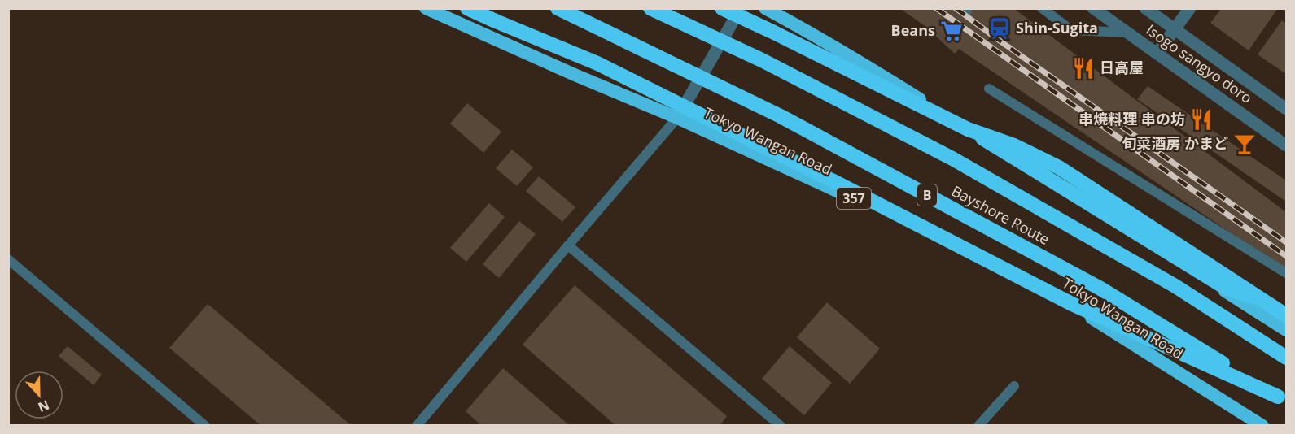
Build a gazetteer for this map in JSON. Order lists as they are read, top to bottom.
{
  "streets": {
    "highway": [
      "Tokyo Wangan Road",
      "B",
      "357",
      "Bayshore Route"
    ],
    "street": ["Isogo sangyo doro"]
  },
  "places": {
    "station": ["Shin-Sugita"],
    "supermarket": ["Beans"],
    "restaurant": ["日高屋", "串焼料理 串の坊"],
    "bar": ["旬菜酒房 かまど"]
  },
  "north": "bottom"
}
